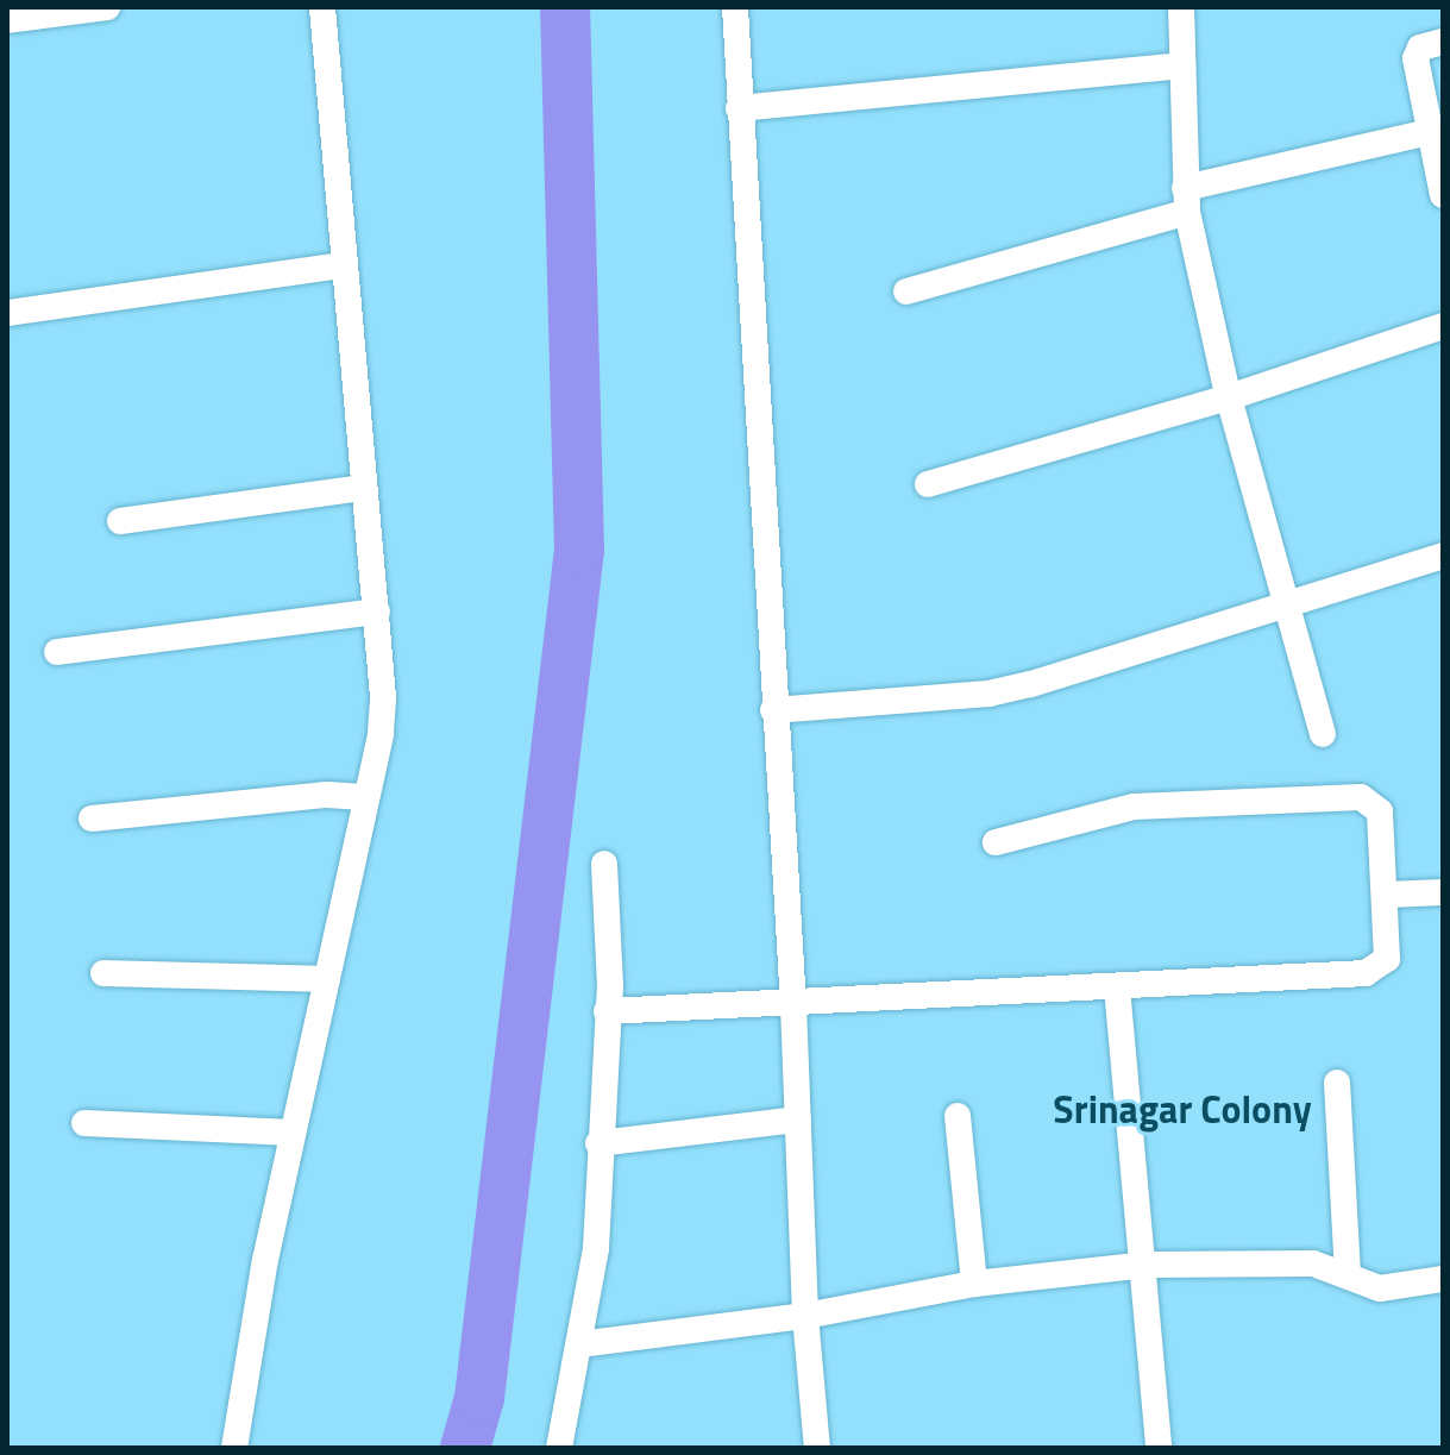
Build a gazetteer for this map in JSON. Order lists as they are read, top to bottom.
{
  "districts": ["Srinagar Colony"]
}
